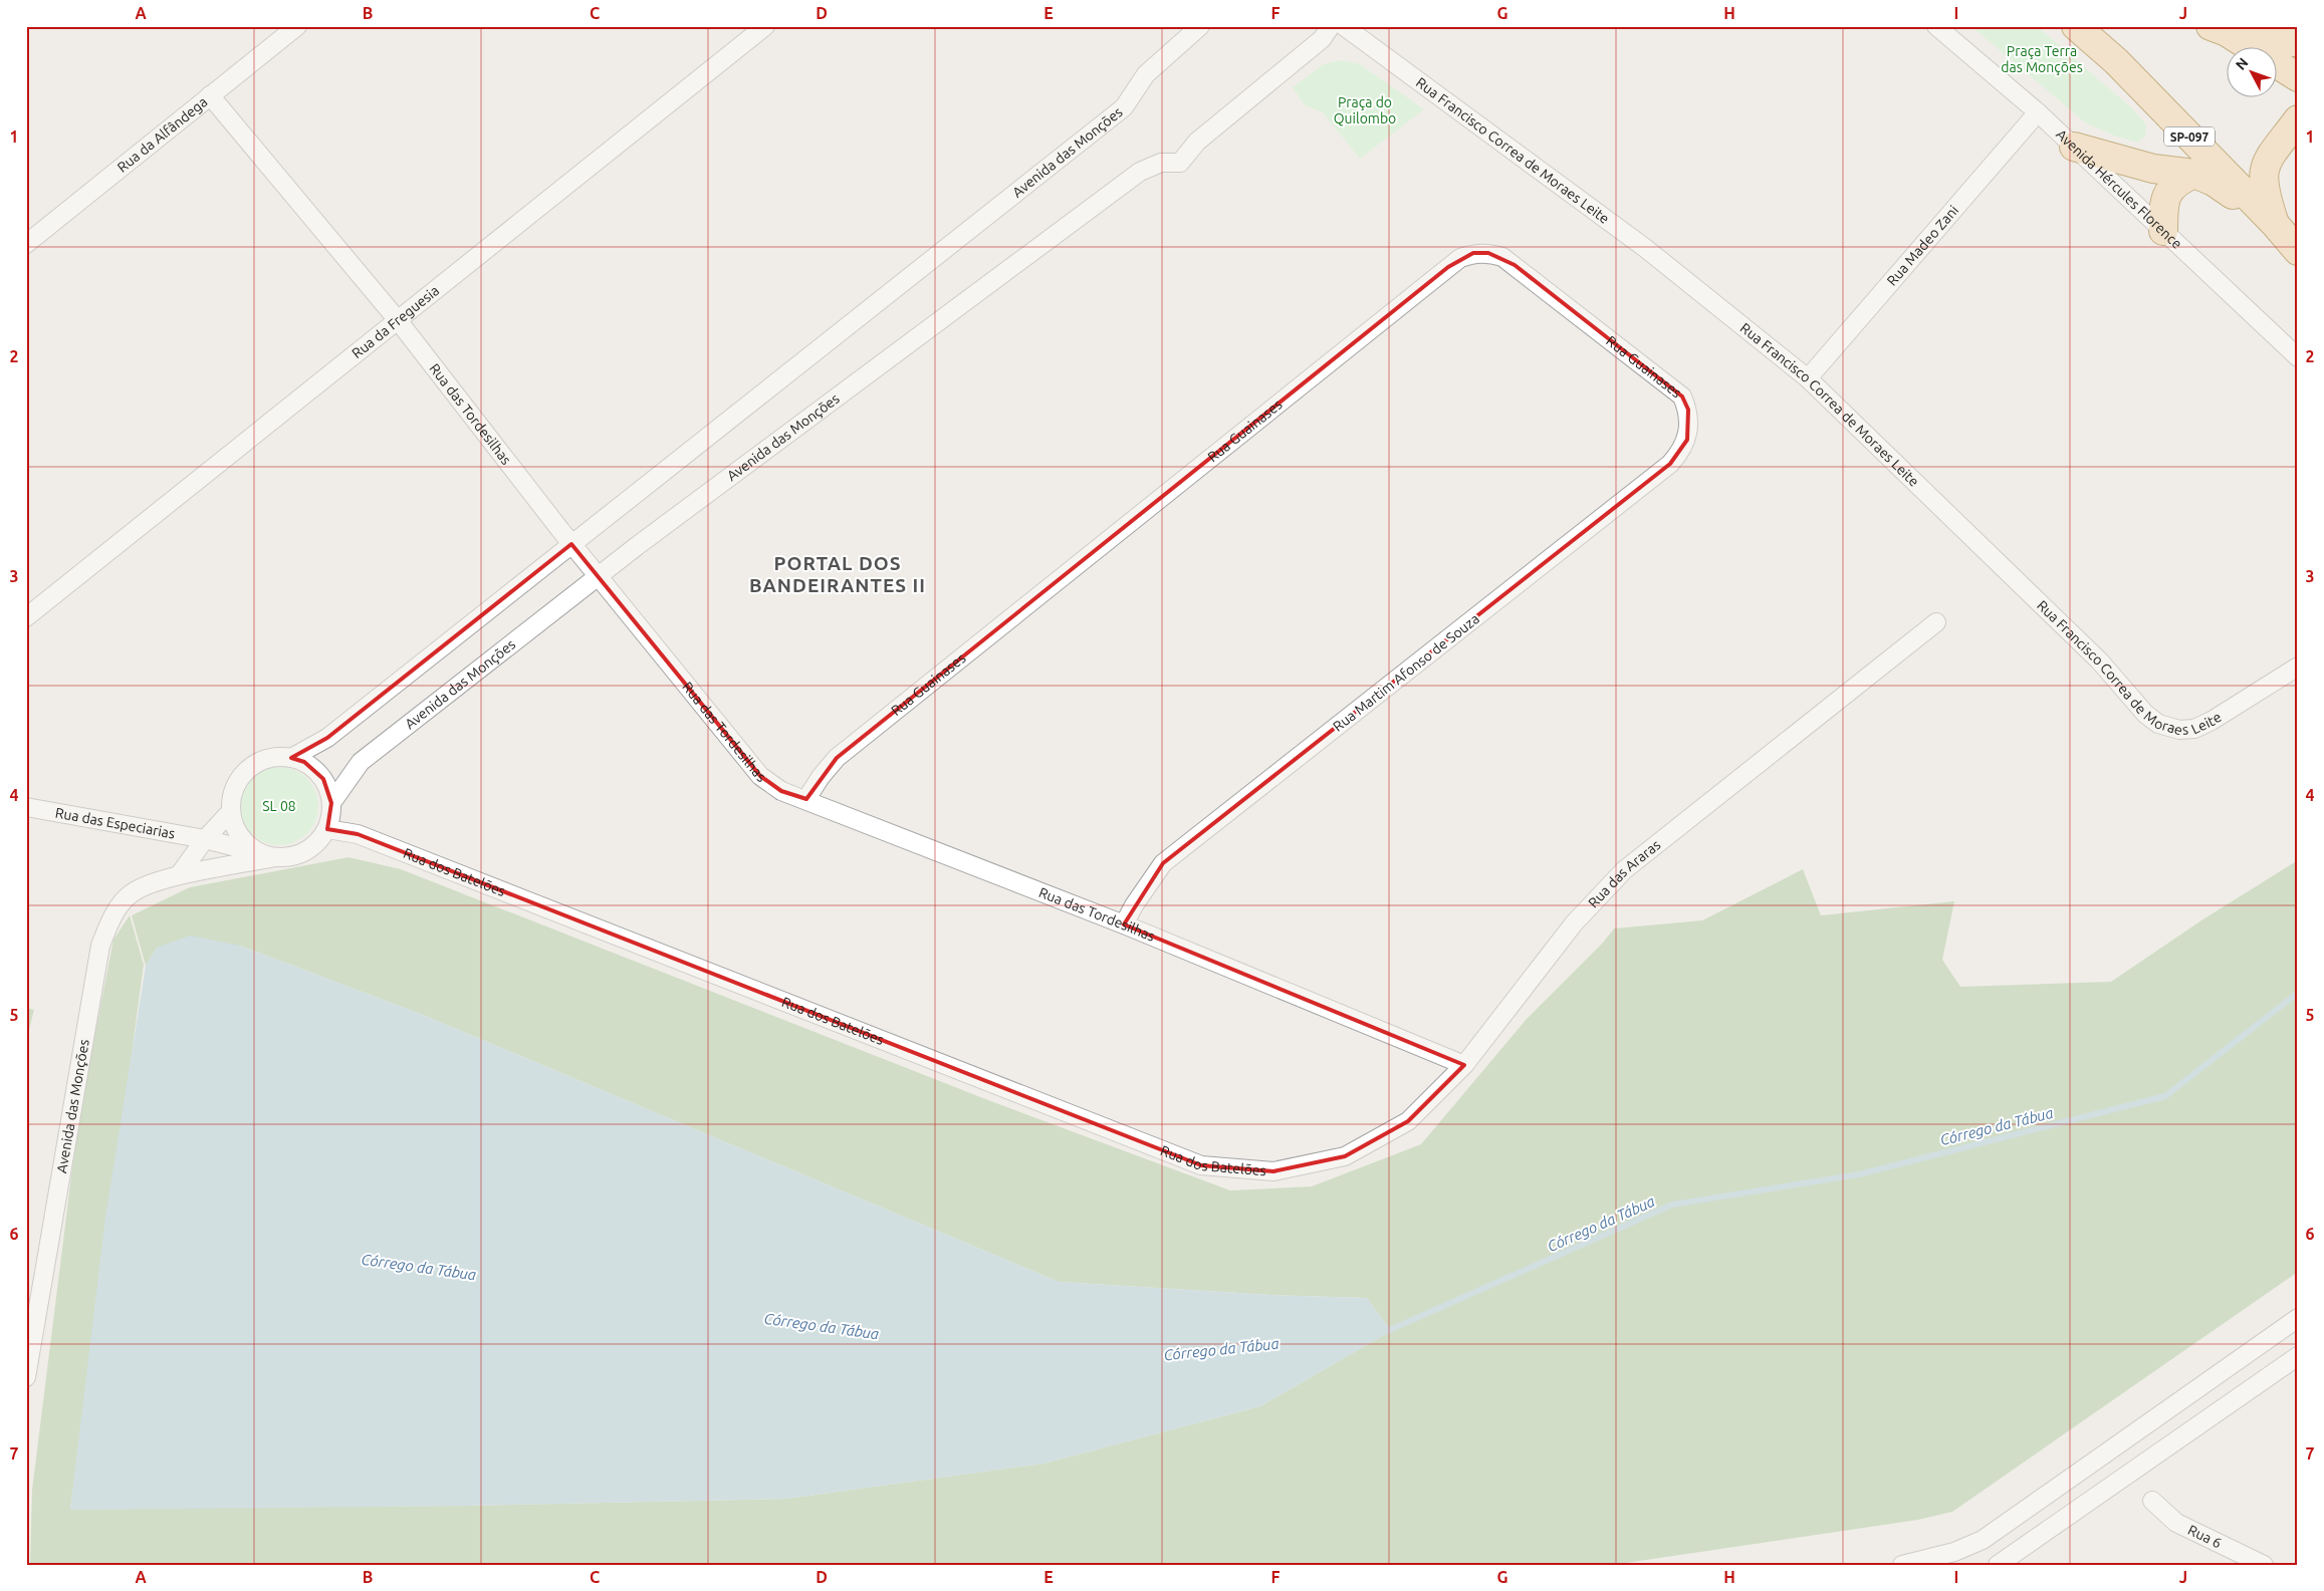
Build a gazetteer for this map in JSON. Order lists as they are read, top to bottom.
{
  "streets": {
    "main road": ["SP-097"],
    "street": [
      "Rua da Alfândega",
      "Avenida das Monções",
      "Rua Francisco Correa de Moraes Leite",
      "Avenida Hércules Florence",
      "Rua Madeo Zani",
      "Rua da Freguesia",
      "Rua Guainases",
      "Rua das Tordesilhas",
      "Rua Martim Afonso de Souza",
      "Rua das Especiarias",
      "Rua dos Batelões",
      "Rua das Araras",
      "Rua 6"
    ]
  },
  "crossings": [
    ["Rua da Alfândega", "Rua das Tordesilhas"],
    ["Avenida das Monções", "Rua das Tordesilhas"],
    ["Avenida das Monções", "Rua das Especiarias"],
    ["Avenida das Monções", "Rua dos Batelões"],
    ["Rua Francisco Correa de Moraes Leite", "Rua Madeo Zani"],
    ["Avenida Hércules Florence", "Rua Madeo Zani"],
    ["Rua da Freguesia", "Rua das Tordesilhas"],
    ["Rua Guainases", "Rua das Tordesilhas"],
    ["Rua Guainases", "Rua Martim Afonso de Souza"],
    ["Rua das Tordesilhas", "Rua Martim Afonso de Souza"],
    ["Rua das Tordesilhas", "Rua das Araras"],
    ["Rua das Especiarias", "Rua dos Batelões"],
    ["Rua dos Batelões", "Rua das Araras"]
  ],
  "districts": ["PORTAL DOS BANDEIRANTES II"],
  "water": ["Córrego da Tábua"],
  "parks": ["Praça Terra das Monções", "Praça do Quilombo", "SL 08"],
  "north": "top left",
  "grid": {
    "columns": [
      "A",
      "B",
      "C",
      "D",
      "E",
      "F",
      "G",
      "H",
      "I",
      "J"
    ],
    "rows": [
      "1",
      "2",
      "3",
      "4",
      "5",
      "6",
      "7"
    ]
  }
}
